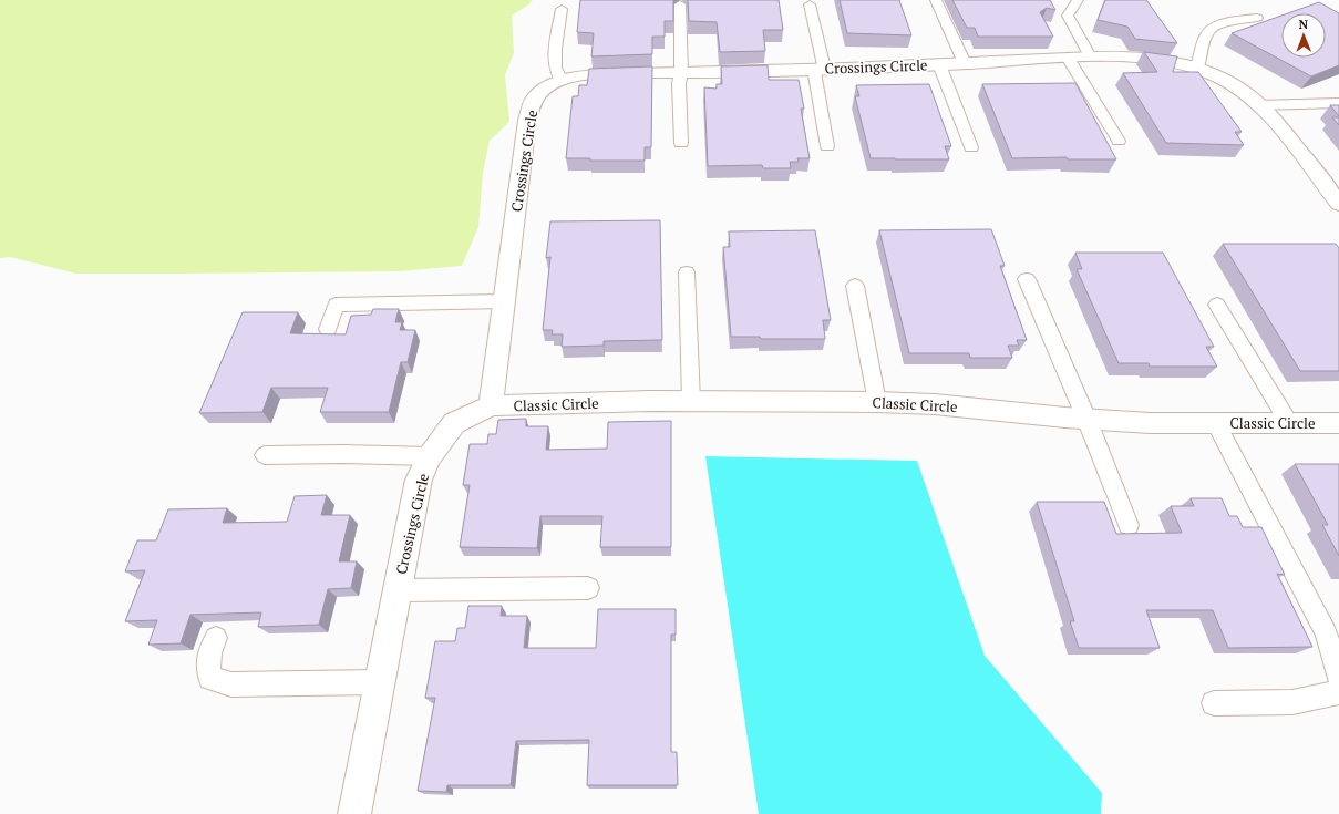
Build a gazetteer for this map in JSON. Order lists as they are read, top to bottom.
{
  "streets": {
    "street": ["Crossings Circle", "Classic Circle"]
  },
  "crossings": [
    ["Crossings Circle", "Classic Circle"]
  ],
  "north": "top"
}
